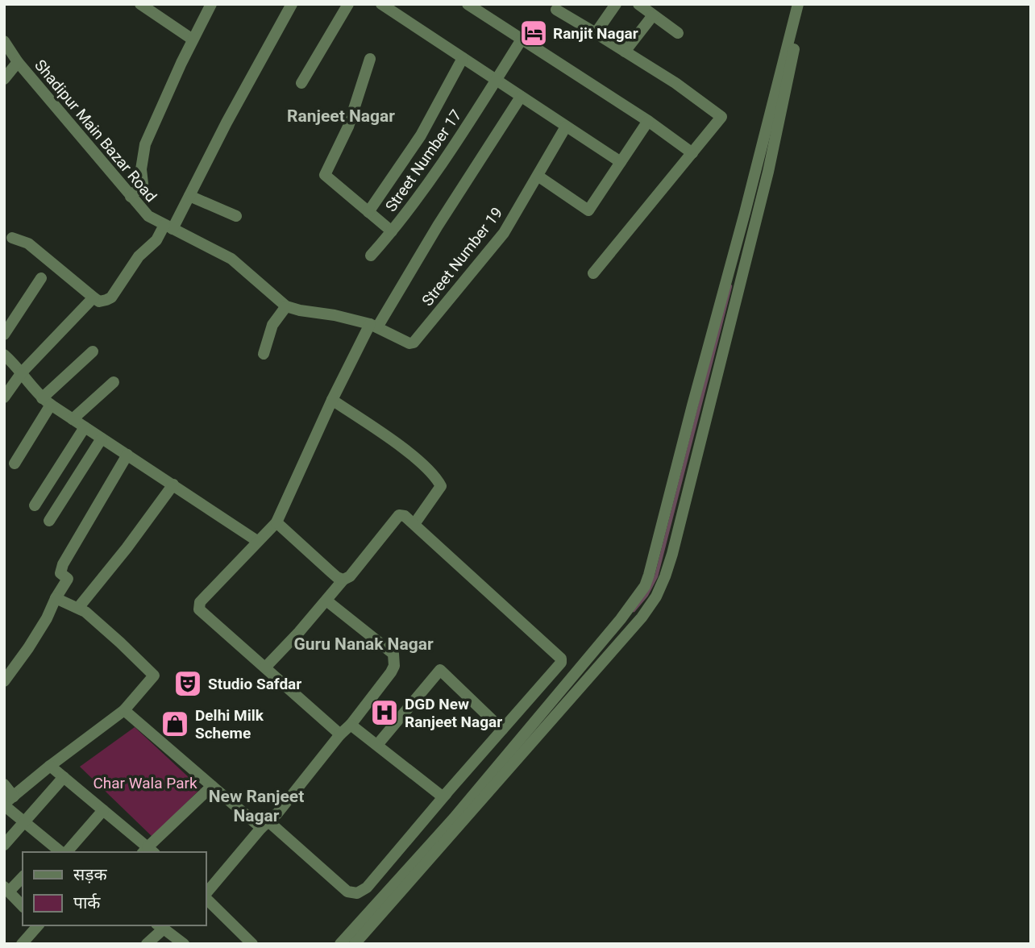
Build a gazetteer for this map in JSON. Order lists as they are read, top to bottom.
{
  "streets": {
    "street": ["Shadipur Main Bazar Road", "Street Number 17", "Street Number 19"]
  },
  "crossings": [
    ["Shadipur Main Bazar Road", "Street Number 19"]
  ],
  "districts": ["Ranjeet Nagar", "Guru Nanak Nagar", "New Ranjeet Nagar"],
  "parks": ["Char Wala Park"],
  "places": {
    "hotel": ["Ranjit Nagar"],
    "theatre": ["Studio Safdar"],
    "hospital": ["DGD New Ranjeet Nagar"],
    "shop": ["Delhi Milk Scheme"]
  },
  "legend": ["सड़क", "पार्क"]
}
